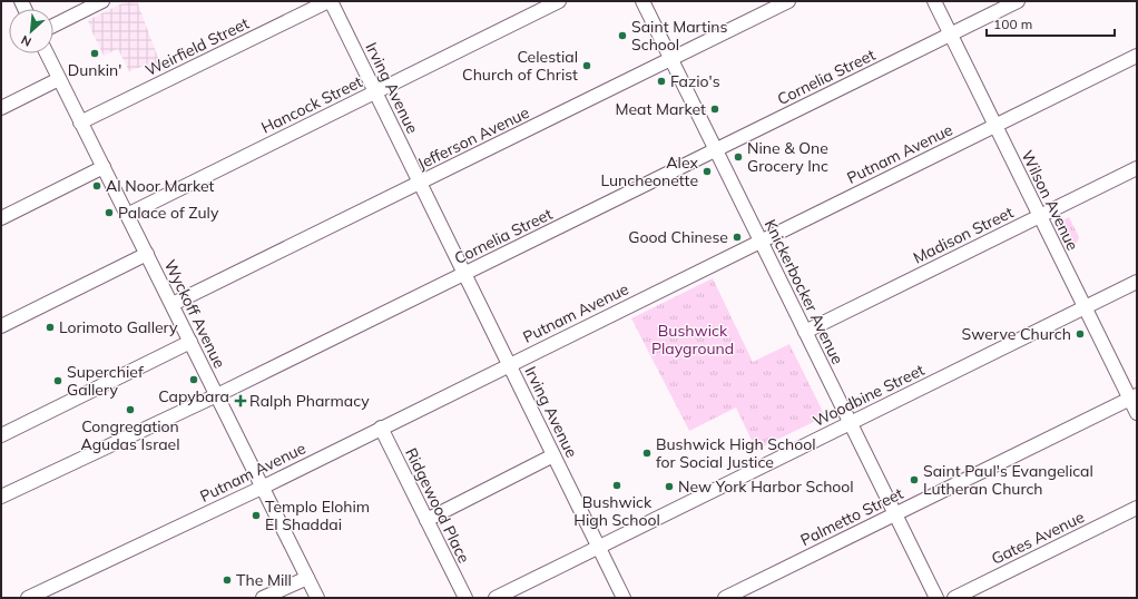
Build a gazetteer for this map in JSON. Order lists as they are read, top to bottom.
{
  "streets": {
    "street": [
      "Weirfield Street",
      "Cornelia Street",
      "Irving Avenue",
      "Hancock Street",
      "Jefferson Avenue",
      "Putnam Avenue",
      "Wilson Avenue",
      "Madison Street",
      "Knickerbocker Avenue",
      "Wyckoff Avenue",
      "Woodbine Street",
      "Ridgewood Place",
      "Palmetto Street",
      "Gates Avenue"
    ]
  },
  "crossings": [
    ["Weirfield Street", "Irving Avenue"],
    ["Weirfield Street", "Wyckoff Avenue"],
    ["Cornelia Street", "Irving Avenue"],
    ["Cornelia Street", "Wilson Avenue"],
    ["Cornelia Street", "Knickerbocker Avenue"],
    ["Cornelia Street", "Wyckoff Avenue"],
    ["Irving Avenue", "Hancock Street"],
    ["Irving Avenue", "Jefferson Avenue"],
    ["Irving Avenue", "Putnam Avenue"],
    ["Irving Avenue", "Woodbine Street"],
    ["Hancock Street", "Wyckoff Avenue"],
    ["Jefferson Avenue", "Knickerbocker Avenue"],
    ["Jefferson Avenue", "Wyckoff Avenue"],
    ["Putnam Avenue", "Wilson Avenue"],
    ["Putnam Avenue", "Knickerbocker Avenue"],
    ["Putnam Avenue", "Wyckoff Avenue"],
    ["Putnam Avenue", "Ridgewood Place"],
    ["Wilson Avenue", "Madison Street"],
    ["Wilson Avenue", "Woodbine Street"],
    ["Wilson Avenue", "Palmetto Street"],
    ["Madison Street", "Knickerbocker Avenue"],
    ["Knickerbocker Avenue", "Woodbine Street"],
    ["Knickerbocker Avenue", "Palmetto Street"]
  ],
  "parks": ["Bushwick Playground"],
  "places": {
    "other": [
      "Saint Martins School",
      "Dunkin'",
      "Celestial Church of Christ",
      "Fazio's",
      "Meat Market",
      "Nine & One Grocery Inc",
      "Alex Luncheonette",
      "Al Noor Market",
      "Palace of Zuly",
      "Good Chinese",
      "Lorimoto Gallery",
      "Swerve Church",
      "Capybara",
      "Superchief Gallery",
      "Congregation Agudas Israel",
      "Bushwick High School for Social Justice",
      "Saint Paul's Evangelical Lutheran Church",
      "Bushwick High School",
      "New York Harbor School",
      "Templo Elohim El Shaddai",
      "The Mill"
    ],
    "health": ["Ralph Pharmacy"]
  },
  "scale_bar": "100 m",
  "north": "bottom left"
}
